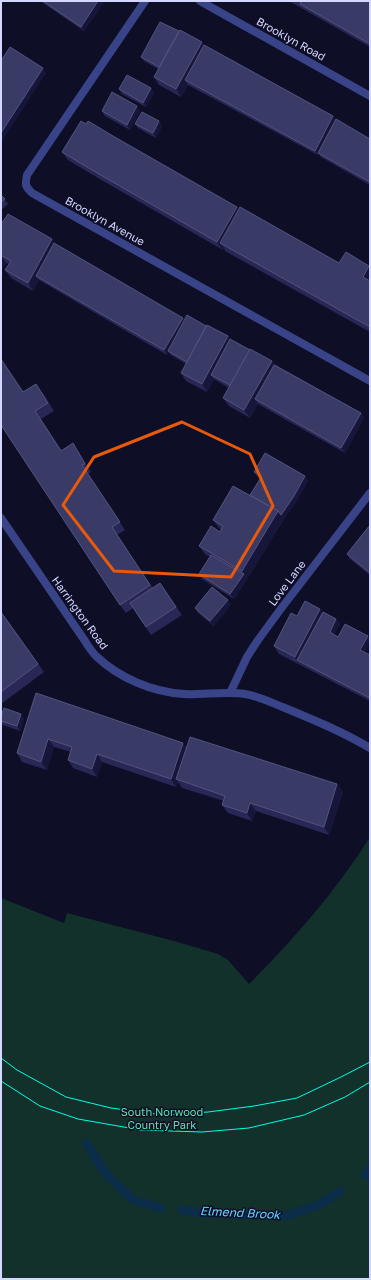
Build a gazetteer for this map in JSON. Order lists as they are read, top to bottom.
{
  "streets": {
    "street": [
      "Brooklyn Road",
      "Brooklyn Avenue",
      "Love Lane",
      "Harrington Road"
    ]
  },
  "crossings": [
    ["Love Lane", "Harrington Road"]
  ],
  "water": ["Elmend Brook"],
  "parks": ["South Norwood Country Park"]
}
